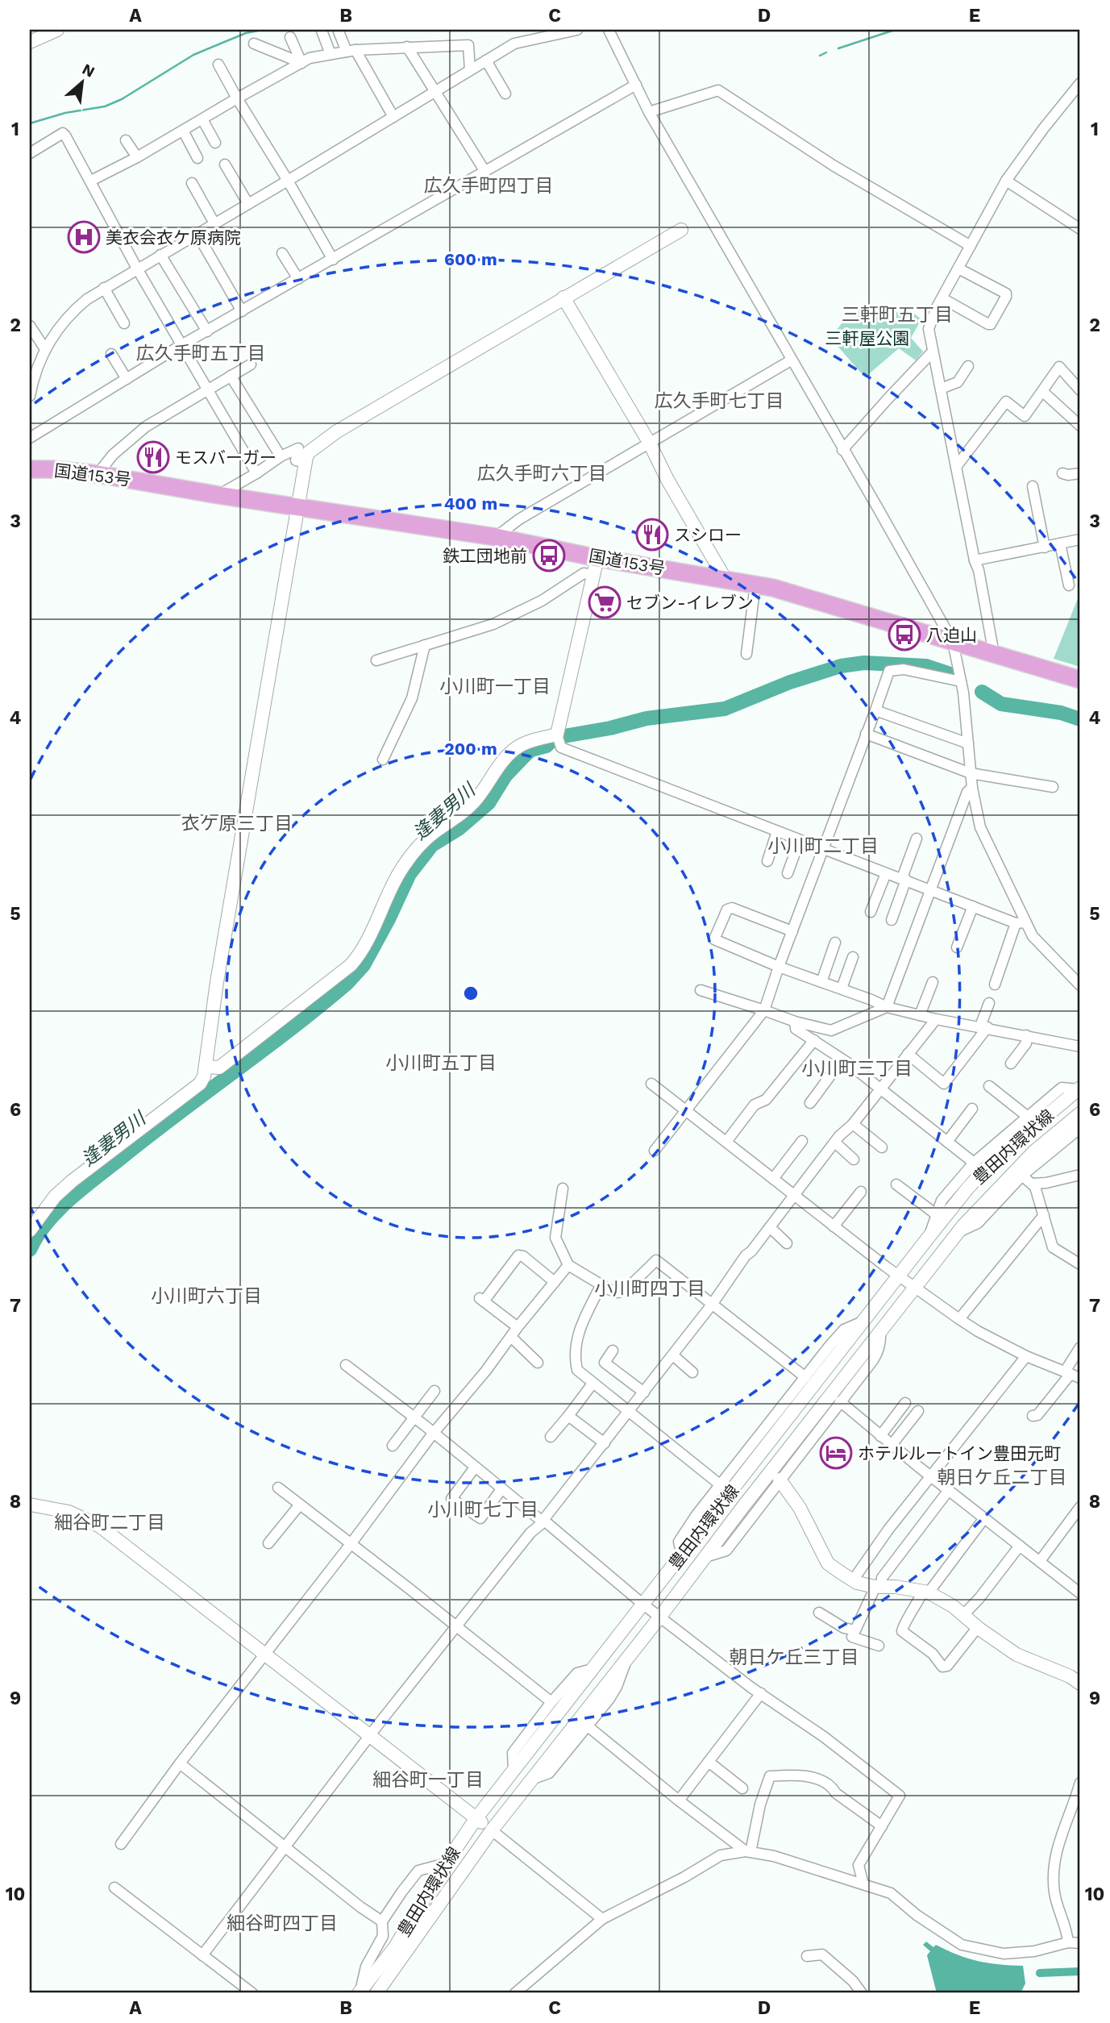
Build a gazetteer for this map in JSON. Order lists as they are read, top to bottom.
{
  "streets": {
    "highway": ["国道153号"],
    "street": ["豊田内環状線"]
  },
  "districts": [
    "広久手町四丁目",
    "三軒町五丁目",
    "広久手町五丁目",
    "広久手町七丁目",
    "広久手町六丁目",
    "小川町一丁目",
    "衣ケ原三丁目",
    "小川町二丁目",
    "小川町五丁目",
    "小川町三丁目",
    "小川町四丁目",
    "小川町六丁目",
    "朝日ケ丘二丁目",
    "小川町七丁目",
    "細谷町二丁目",
    "朝日ケ丘三丁目",
    "細谷町一丁目",
    "細谷町四丁目"
  ],
  "water": ["逢妻男川"],
  "parks": ["三軒屋公園"],
  "places": {
    "hospital": ["美衣会衣ケ原病院"],
    "restaurant": ["モスバーガー", "スシロー"],
    "bus stop": ["鉄工団地前", "八迫山"],
    "supermarket": ["セブン-イレブン"],
    "hotel": ["ホテルルートイン豊田元町"]
  },
  "north": "top right",
  "grid": {
    "columns": [
      "A",
      "B",
      "C",
      "D",
      "E"
    ],
    "rows": [
      "1",
      "2",
      "3",
      "4",
      "5",
      "6",
      "7",
      "8",
      "9",
      "10"
    ]
  },
  "rings": ["600 m", "400 m", "200 m"]
}
